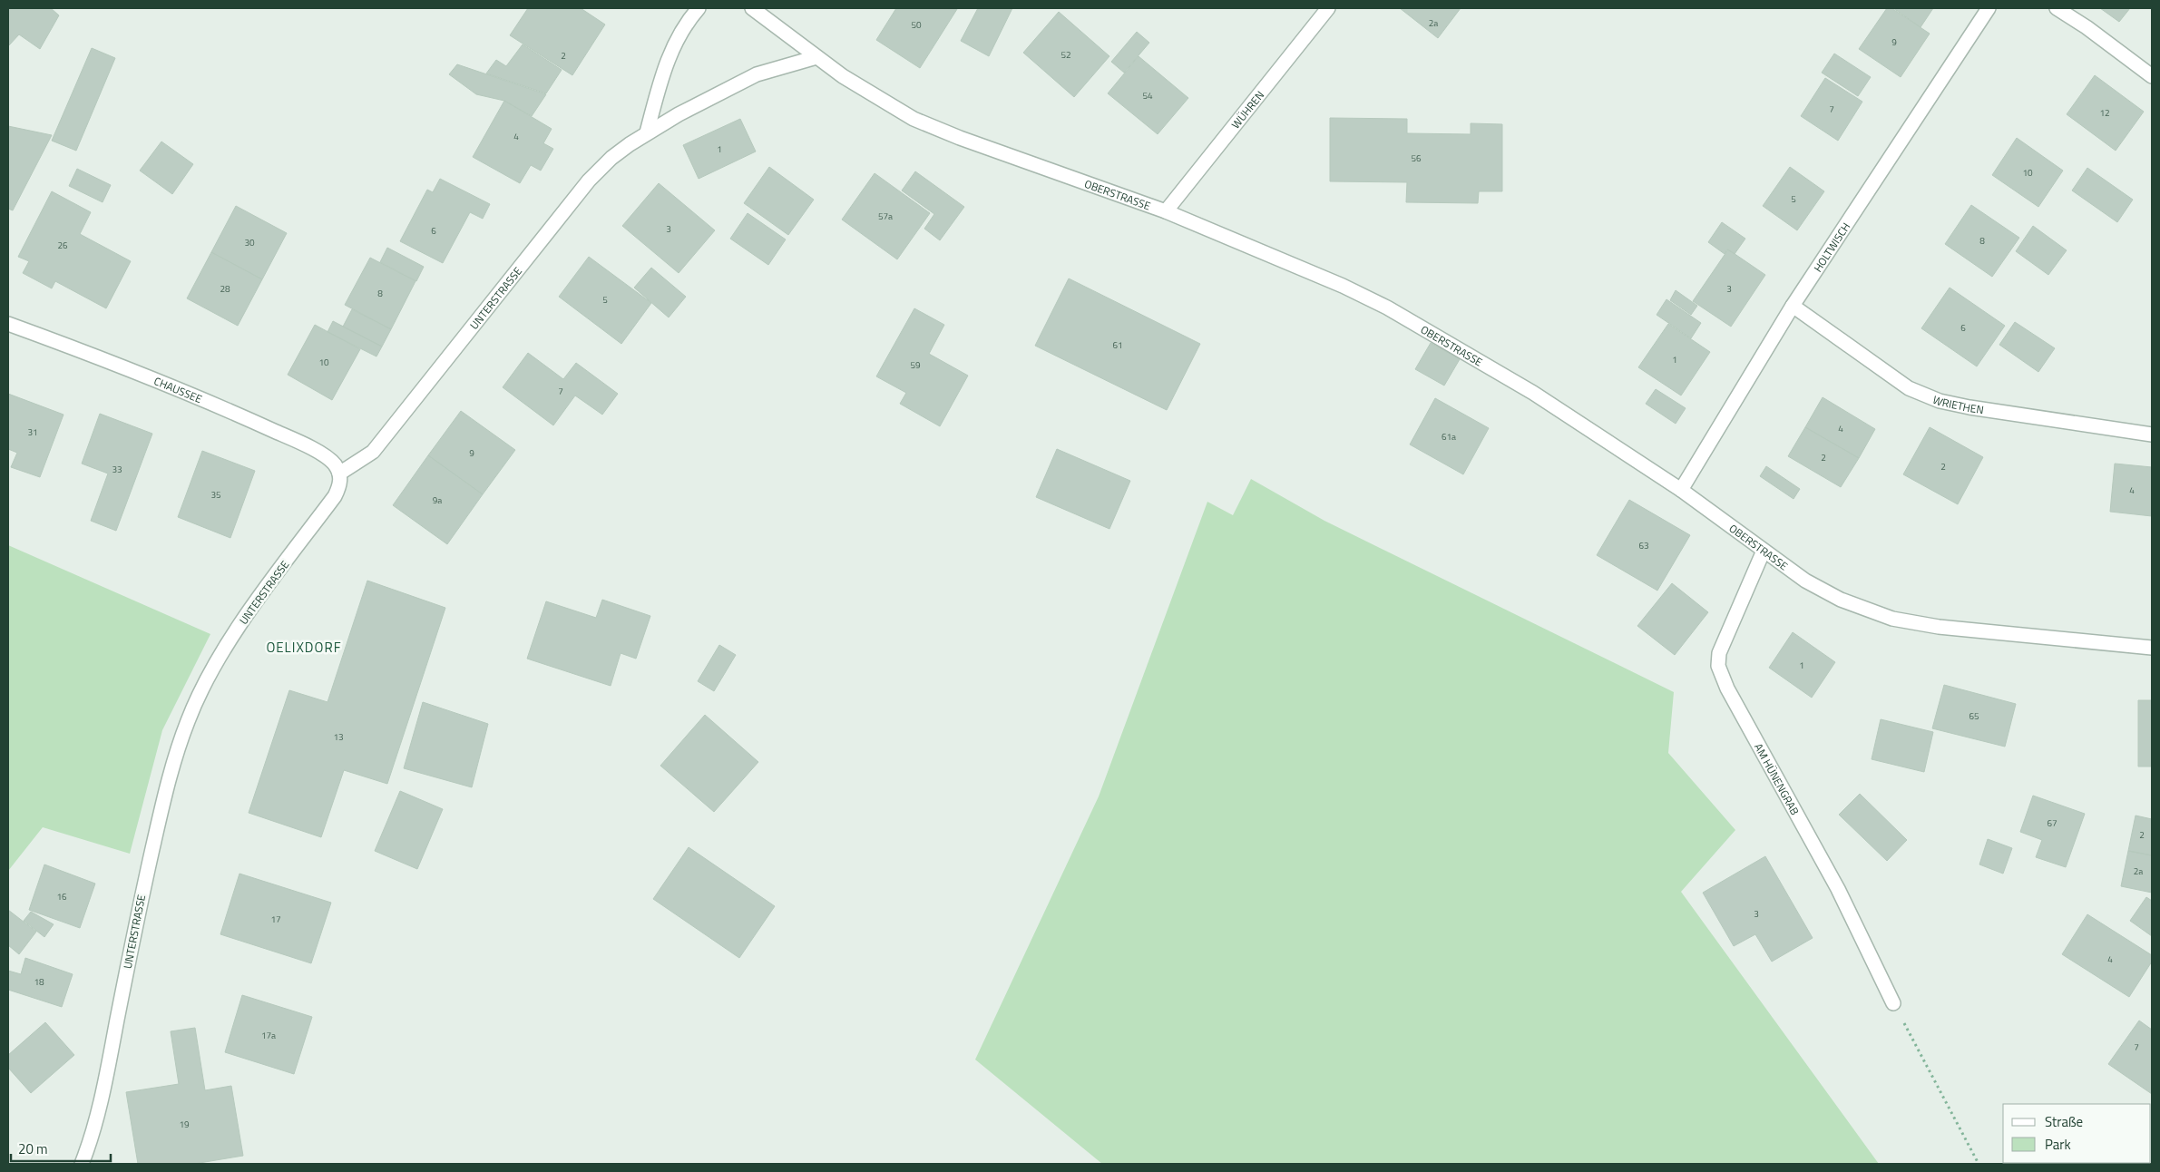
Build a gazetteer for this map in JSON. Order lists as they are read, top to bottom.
{
  "streets": {
    "street": [
      "WÜHREN",
      "OBERSTRASSE",
      "HOLTWISCH",
      "UNTERSTRASSE",
      "CHAUSSEE",
      "WRIETHEN",
      "AM HÜNENGRAB"
    ]
  },
  "crossings": [
    ["WÜHREN", "OBERSTRASSE"],
    ["OBERSTRASSE", "HOLTWISCH"],
    ["OBERSTRASSE", "UNTERSTRASSE"],
    ["OBERSTRASSE", "AM HÜNENGRAB"],
    ["HOLTWISCH", "WRIETHEN"],
    ["UNTERSTRASSE", "CHAUSSEE"]
  ],
  "districts": ["OELIXDORF"],
  "house_numbers": [
    "2a",
    "50",
    "9",
    "52",
    "2",
    "54",
    "7",
    "12",
    "4",
    "1",
    "56",
    "10",
    "5",
    "57a",
    "3",
    "6",
    "8",
    "30",
    "26",
    "28",
    "3",
    "8",
    "5",
    "6",
    "61",
    "1",
    "10",
    "59",
    "7",
    "4",
    "31",
    "61a",
    "9",
    "2",
    "2",
    "33",
    "4",
    "35",
    "9a",
    "63",
    "1",
    "65",
    "13",
    "67",
    "2",
    "2a",
    "16",
    "3",
    "17",
    "4",
    "18",
    "17a",
    "7",
    "19"
  ],
  "legend": ["Straße", "Park"],
  "scale_bar": "20 m"
}
